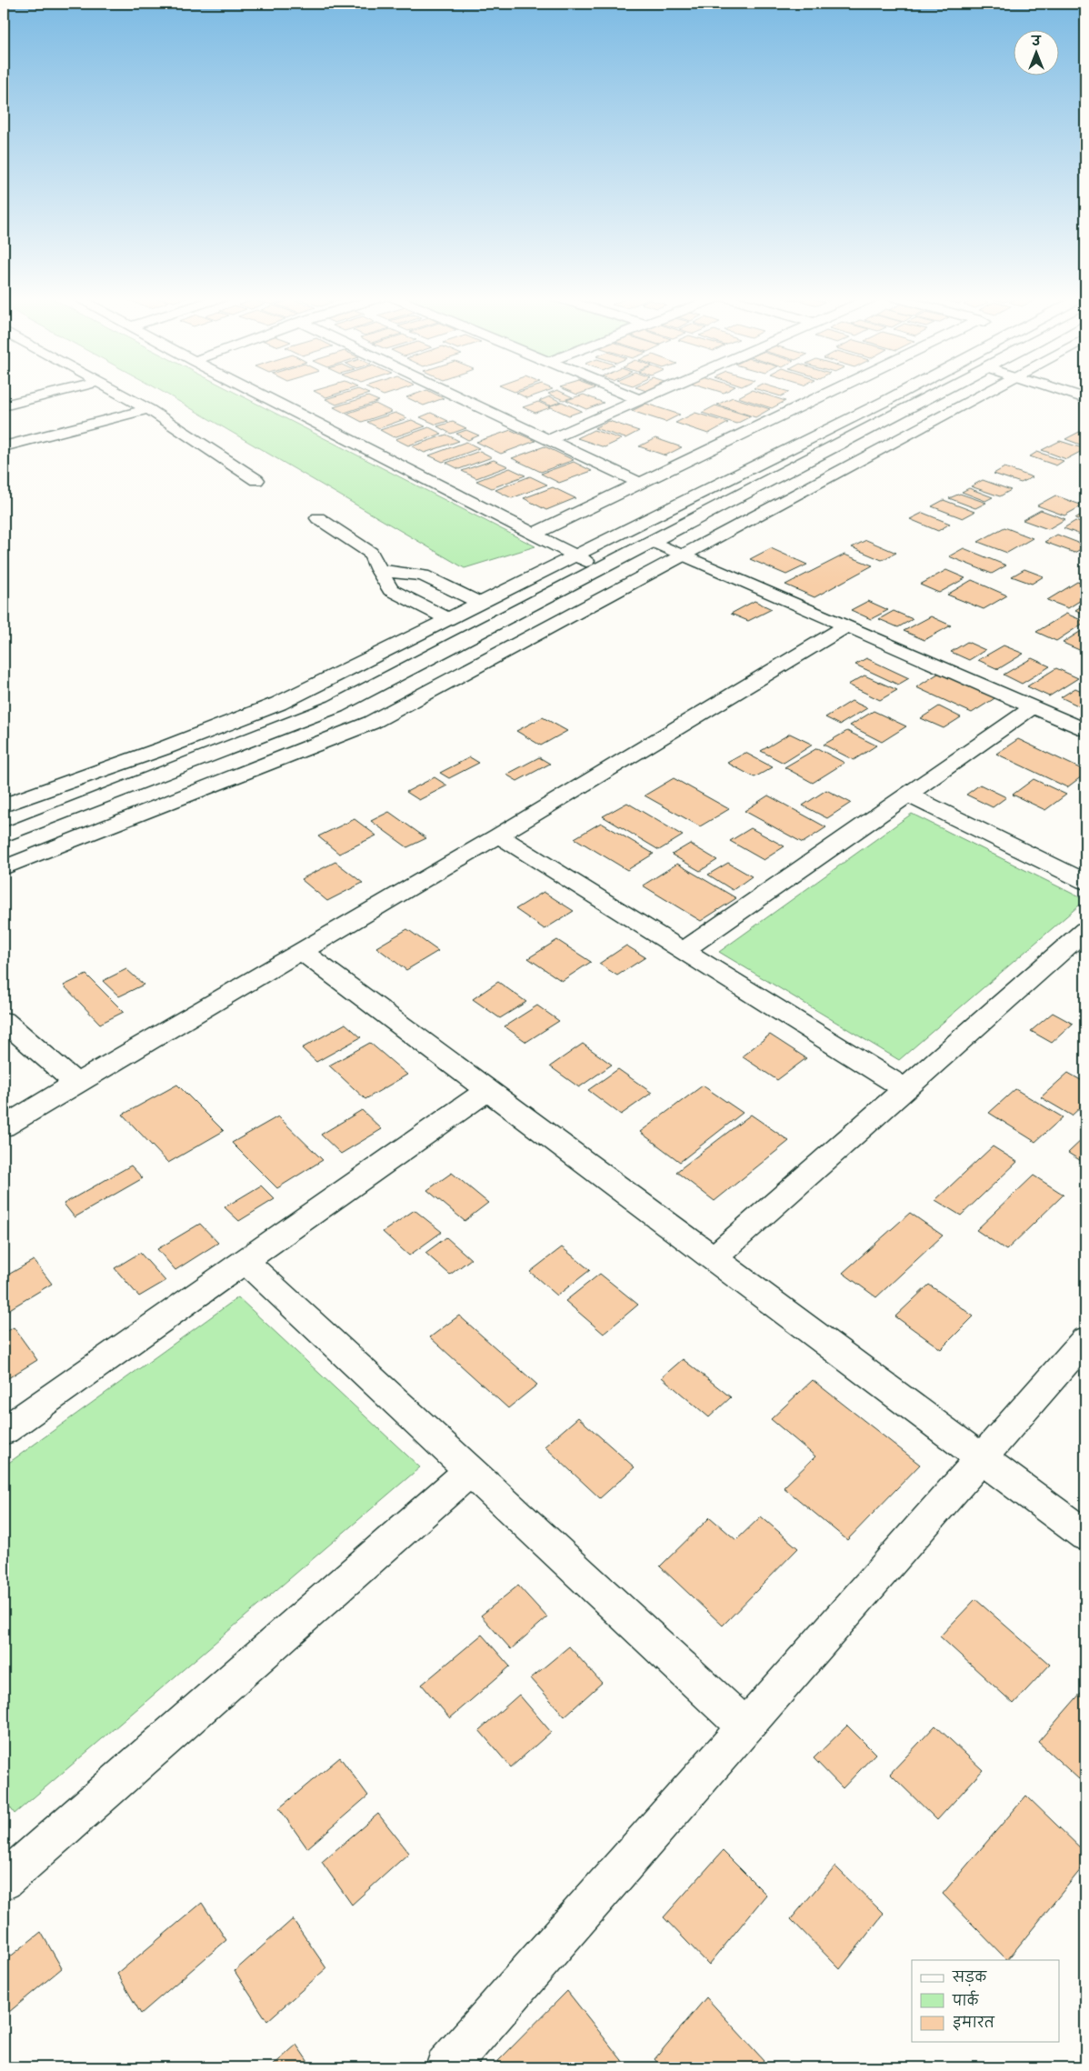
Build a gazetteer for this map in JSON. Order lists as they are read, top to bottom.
{
  "legend": ["सड़क", "पार्क", "इमारत"],
  "north": "top"
}
